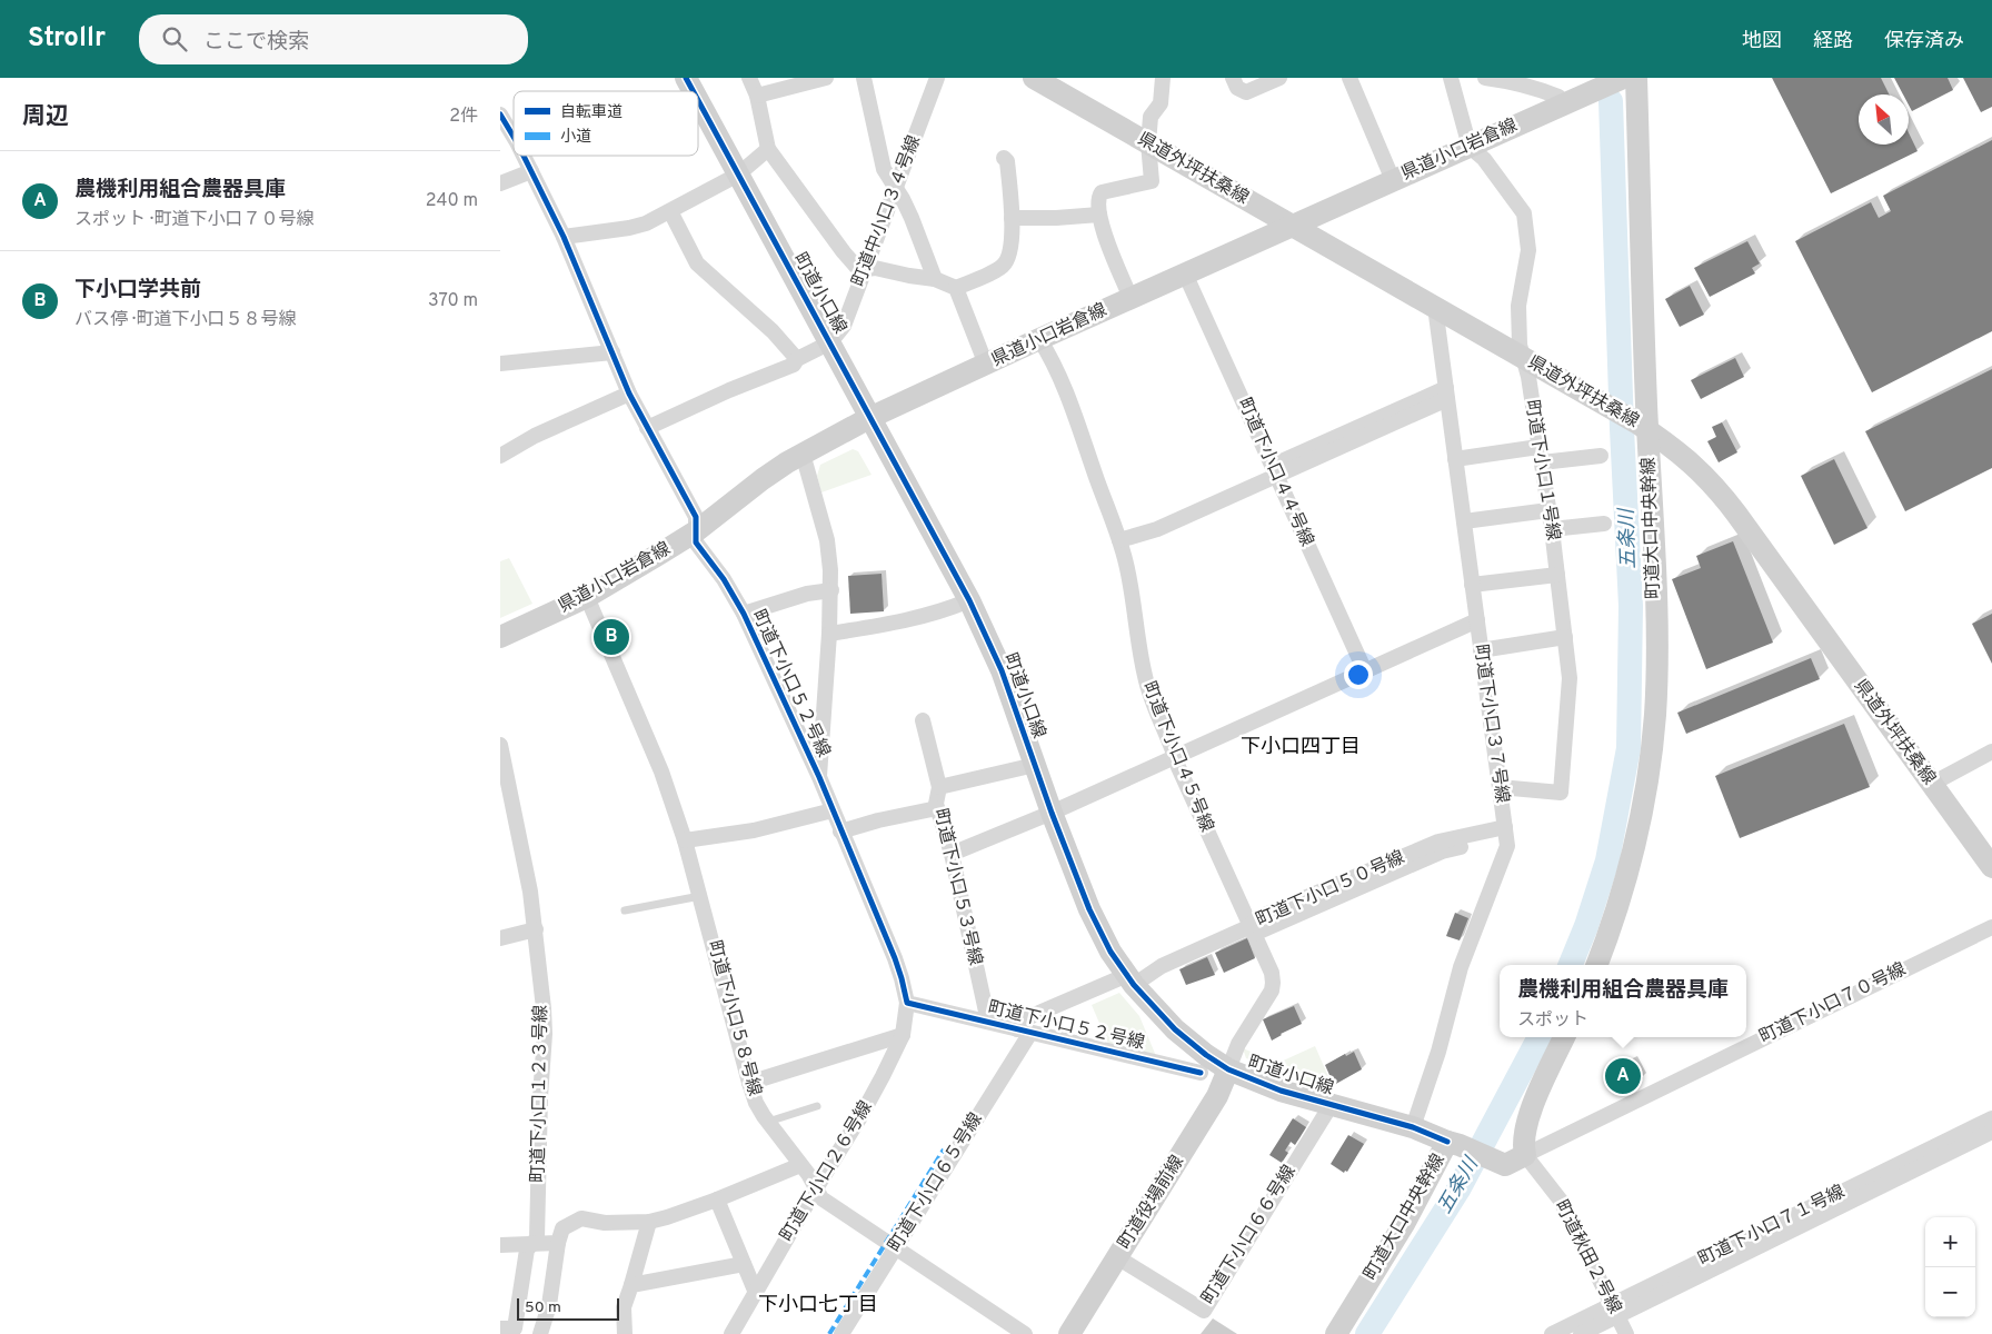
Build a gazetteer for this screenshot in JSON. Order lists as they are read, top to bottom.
{
  "streets": {
    "street": [
      "県道小口岩倉線",
      "県道外坪扶桑線",
      "町道中小口３４号線",
      "町道小口線",
      "町道下小口１号線",
      "町道下小口４４号線",
      "町道大口中央幹線",
      "町道下小口５２号線",
      "町道下小口３７号線",
      "町道下小口４５号線",
      "町道下小口５３号線",
      "町道下小口５０号線",
      "町道下小口７０号線",
      "町道下小口５８号線",
      "町道下小口１２３号線",
      "町道下小口２６号線",
      "町道下小口６５号線",
      "町道役場前線",
      "町道下小口７１号線",
      "町道下小口６６号線",
      "町道秋田２号線"
    ]
  },
  "crossings": [
    ["県道小口岩倉線", "県道外坪扶桑線"],
    ["県道小口岩倉線", "町道小口線"],
    ["県道小口岩倉線", "町道下小口１号線"],
    ["県道小口岩倉線", "町道下小口４４号線"],
    ["県道小口岩倉線", "町道下小口５２号線"],
    ["県道小口岩倉線", "町道下小口４５号線"],
    ["県道小口岩倉線", "町道下小口５８号線"],
    ["県道外坪扶桑線", "町道下小口１号線"],
    ["県道外坪扶桑線", "町道大口中央幹線"],
    ["県道外坪扶桑線", "町道下小口３７号線"],
    ["町道中小口３４号線", "町道小口線"],
    ["町道小口線", "町道大口中央幹線"],
    ["町道小口線", "町道下小口３７号線"],
    ["町道小口線", "町道下小口４５号線"],
    ["町道小口線", "町道下小口５０号線"],
    ["町道小口線", "町道役場前線"],
    ["町道小口線", "町道下小口６６号線"],
    ["町道下小口１号線", "町道下小口３７号線"],
    ["町道大口中央幹線", "町道下小口７０号線"],
    ["町道大口中央幹線", "町道秋田２号線"],
    ["町道下小口５２号線", "町道下小口５３号線"],
    ["町道下小口５２号線", "町道下小口５０号線"],
    ["町道下小口５２号線", "町道下小口２６号線"],
    ["町道下小口５２号線", "町道下小口６５号線"],
    ["町道下小口３７号線", "町道下小口５０号線"],
    ["町道下小口４５号線", "町道下小口５０号線"],
    ["町道下小口４５号線", "町道役場前線"],
    ["町道下小口５０号線", "町道下小口６５号線"],
    ["町道下小口７０号線", "町道秋田２号線"],
    ["町道下小口５８号線", "町道下小口２６号線"],
    ["町道下小口５８号線", "町道下小口６５号線"],
    ["町道役場前線", "町道下小口６６号線"],
    ["町道下小口７１号線", "町道秋田２号線"]
  ],
  "districts": ["下小口四丁目", "下小口七丁目"],
  "water": ["五条川"],
  "legend": ["自転車道", "小道"],
  "scale_bar": "50 m",
  "north": "top left",
  "page": {
    "header": "Strollr",
    "search": "ここで検索",
    "nav": ["地図", "経路", "保存済み"],
    "heading": ["周辺", "2件"],
    "list": [
      {
        "mark": "A",
        "name": "農機利用組合農器具庫",
        "note": "スポット · 町道下小口７０号線",
        "value": "240 m"
      },
      {
        "mark": "B",
        "name": "下小口学共前",
        "note": "バス停 · 町道下小口５８号線",
        "value": "370 m"
      }
    ],
    "pins": ["B", "A"],
    "popup": ["農機利用組合農器具庫", "スポット"],
    "map_buttons": ["+", "−"],
    "scale": "50 m"
  }
}
